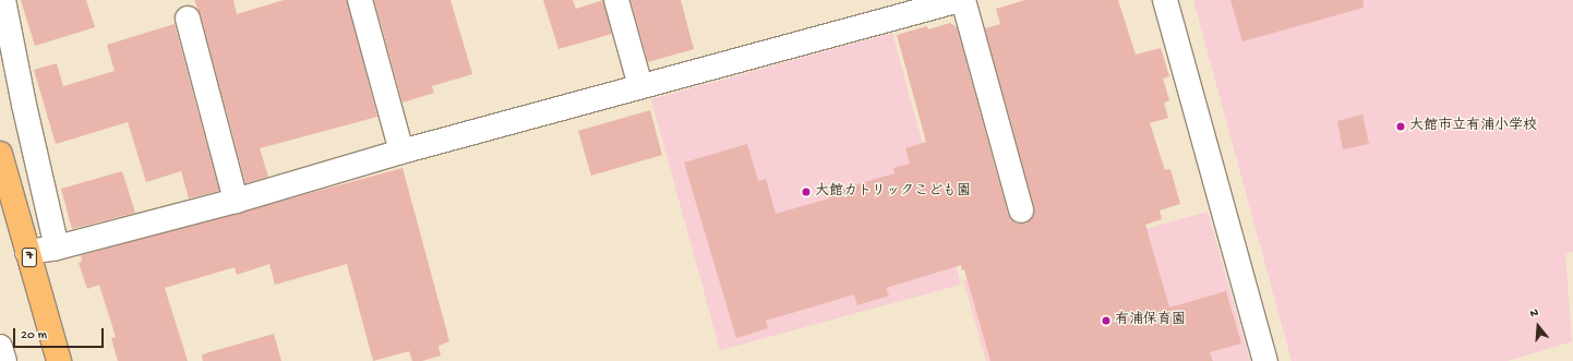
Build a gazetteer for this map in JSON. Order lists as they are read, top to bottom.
{
  "streets": {
    "highway": ["7"]
  },
  "places": ["大館市立有浦小学校", "大館カトリックこども園", "有浦保育園"],
  "scale_bar": "20 m",
  "north": "top"
}
